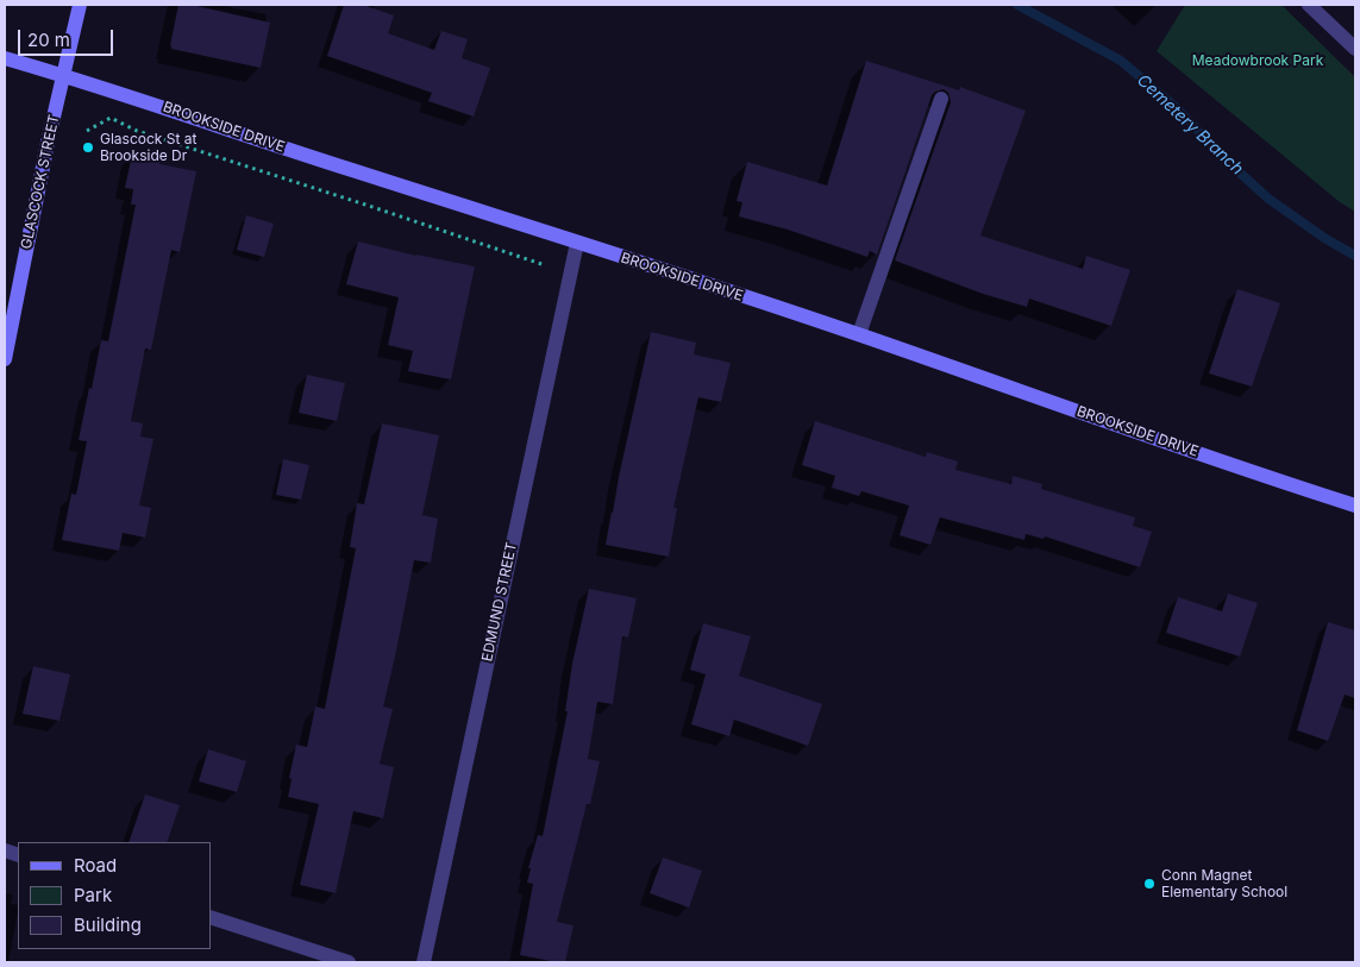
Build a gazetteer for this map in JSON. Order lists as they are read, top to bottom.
{
  "streets": {
    "street": ["BROOKSIDE DRIVE", "GLASCOCK STREET", "EDMUND STREET"]
  },
  "crossings": [
    ["BROOKSIDE DRIVE", "GLASCOCK STREET"],
    ["BROOKSIDE DRIVE", "EDMUND STREET"]
  ],
  "water": ["Cemetery Branch"],
  "parks": ["Meadowbrook Park"],
  "places": ["Glascock St at Brookside Dr", "Conn Magnet Elementary School"],
  "legend": ["Road", "Park", "Building"],
  "scale_bar": "20 m"
}
